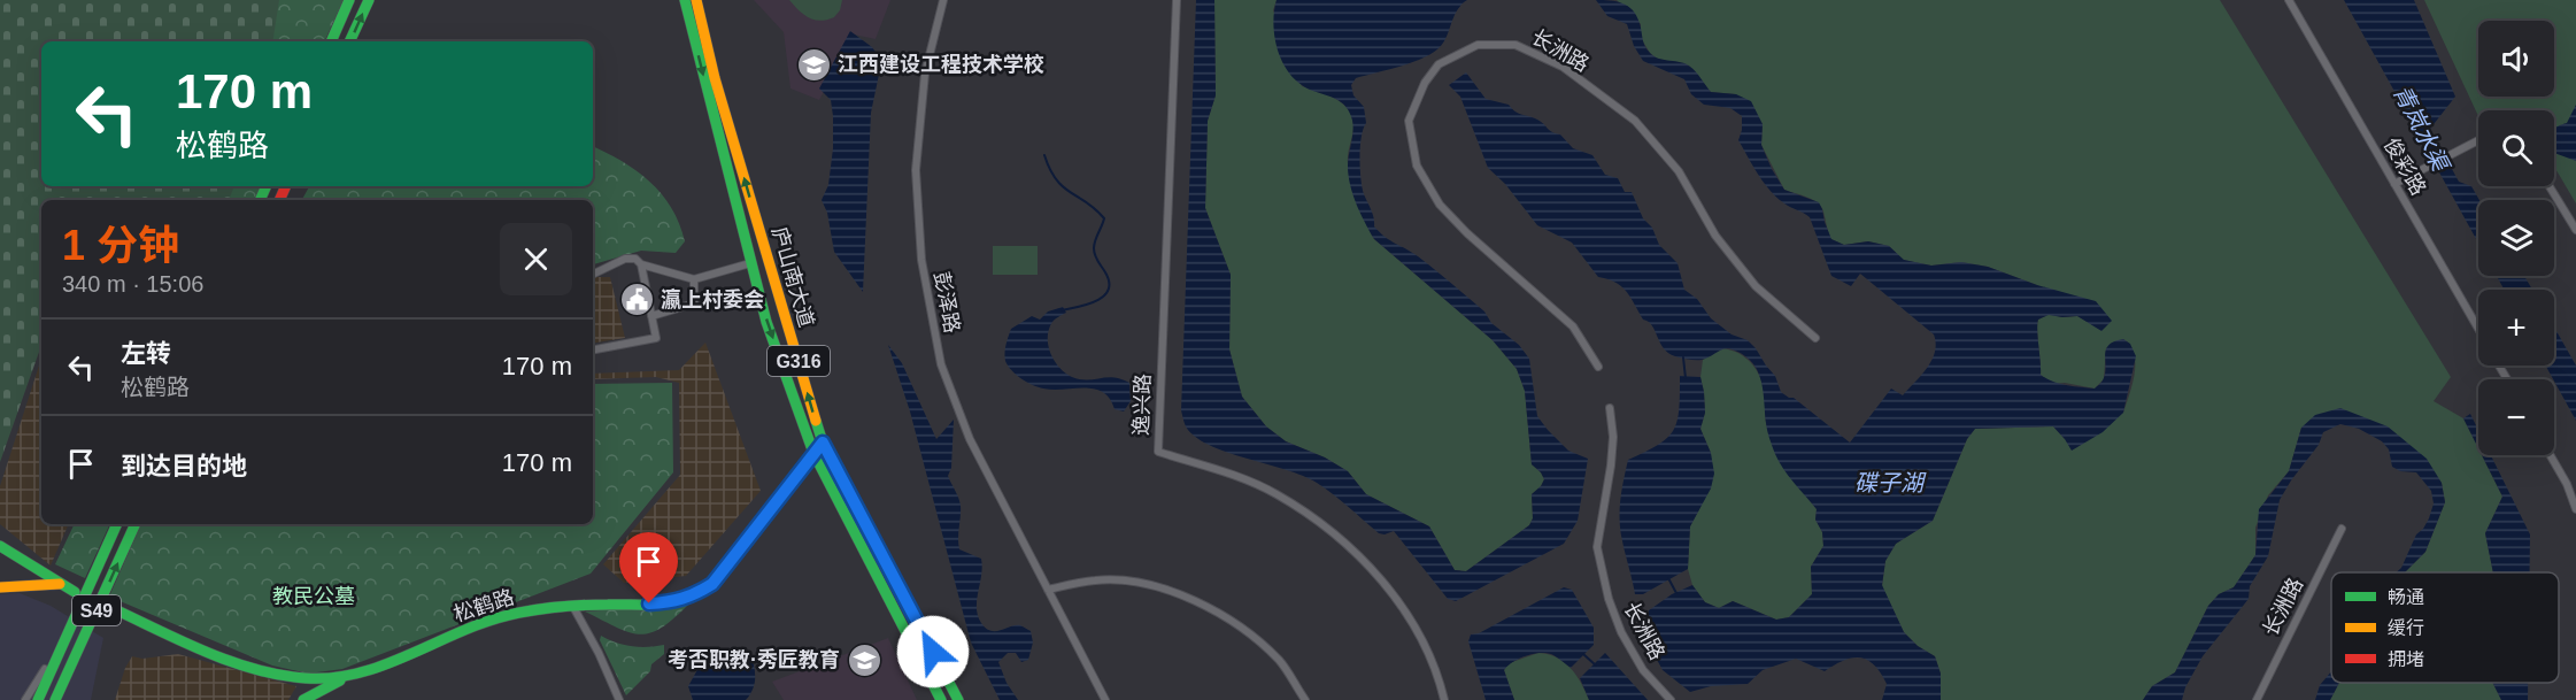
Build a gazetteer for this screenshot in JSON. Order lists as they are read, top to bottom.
{
  "streets": {
    "main road": [
      "庐山南大道",
      "G316",
      "松鹤路",
      "S49"
    ],
    "street": [
      "长洲路",
      "俊彩路",
      "彭泽路",
      "逸兴路"
    ]
  },
  "crossings": [
    ["庐山南大道", "松鹤路"]
  ],
  "water": ["青岚水渠", "碟子湖"],
  "parks": ["教民公墓"],
  "places": {
    "school or university": ["江西建设工程技术学校", "考否职教·秀匠教育"],
    "public building": ["瀛上村委会"]
  },
  "legend": ["畅通", "缓行", "拥堵"],
  "page": {
    "map_buttons": ["+", "−"],
    "turn": ["170 m", "松鹤路"],
    "heading": ["1 分钟", "340 m · 15:06"],
    "list": [
      {
        "name": "左转",
        "note": "松鹤路",
        "value": "170 m"
      },
      {
        "name": "到达目的地",
        "value": "170 m"
      }
    ]
  }
}
